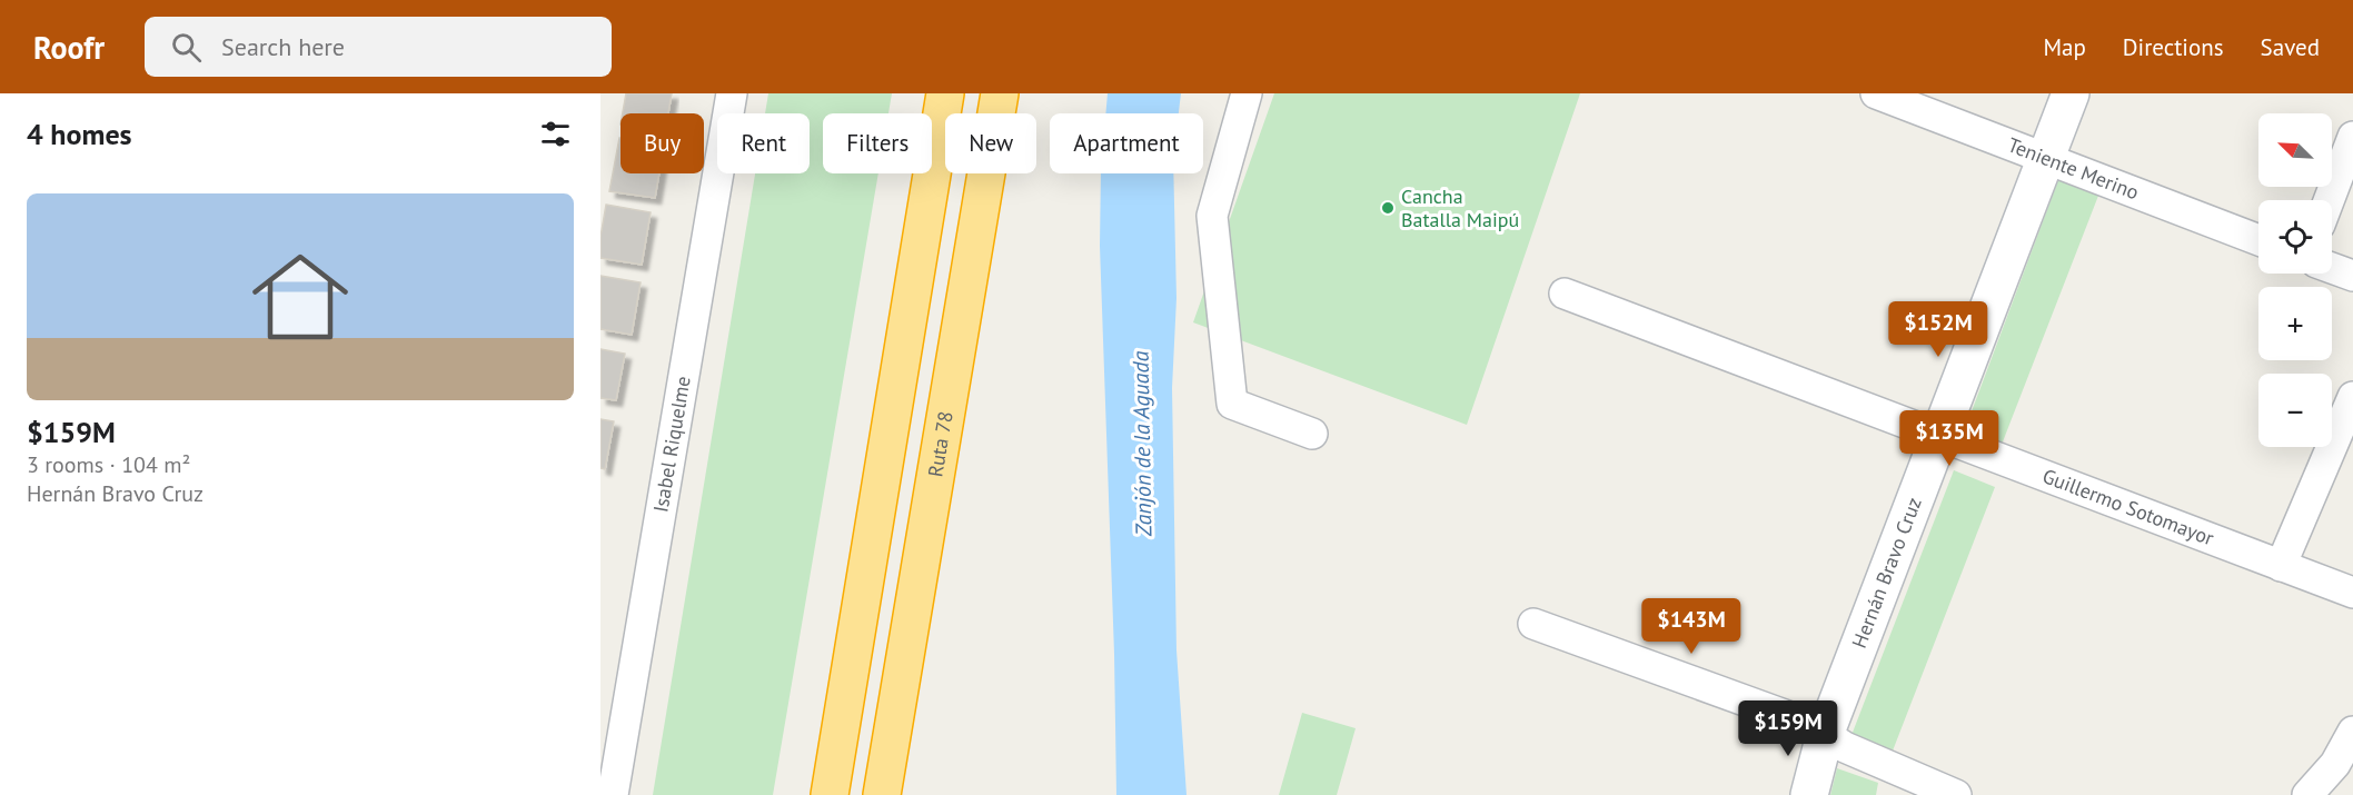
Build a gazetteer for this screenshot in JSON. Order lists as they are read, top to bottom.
{
  "streets": {
    "highway": ["Ruta 78"],
    "street": [
      "Teniente Merino",
      "Isabel Riquelme",
      "Guillermo Sotomayor",
      "Hernán Bravo Cruz"
    ]
  },
  "crossings": [
    ["Teniente Merino", "Hernán Bravo Cruz"],
    ["Guillermo Sotomayor", "Hernán Bravo Cruz"]
  ],
  "water": ["Zanjón de la Aguada"],
  "places": ["Cancha Batalla Maipú"],
  "north": "top left",
  "page": {
    "header": "Roofr",
    "search": "Search here",
    "nav": ["Map", "Directions", "Saved"],
    "heading": "4 homes",
    "map_buttons": ["+", "−"],
    "chip": [
      "Buy",
      "Rent",
      "Filters",
      "New",
      "Apartment"
    ],
    "list": [
      {
        "name": "$159M",
        "note": "3 rooms · 104 m² · Hernán Bravo Cruz"
      }
    ],
    "price": [
      "$152M",
      "$135M",
      "$143M",
      "$159M"
    ]
  }
}
